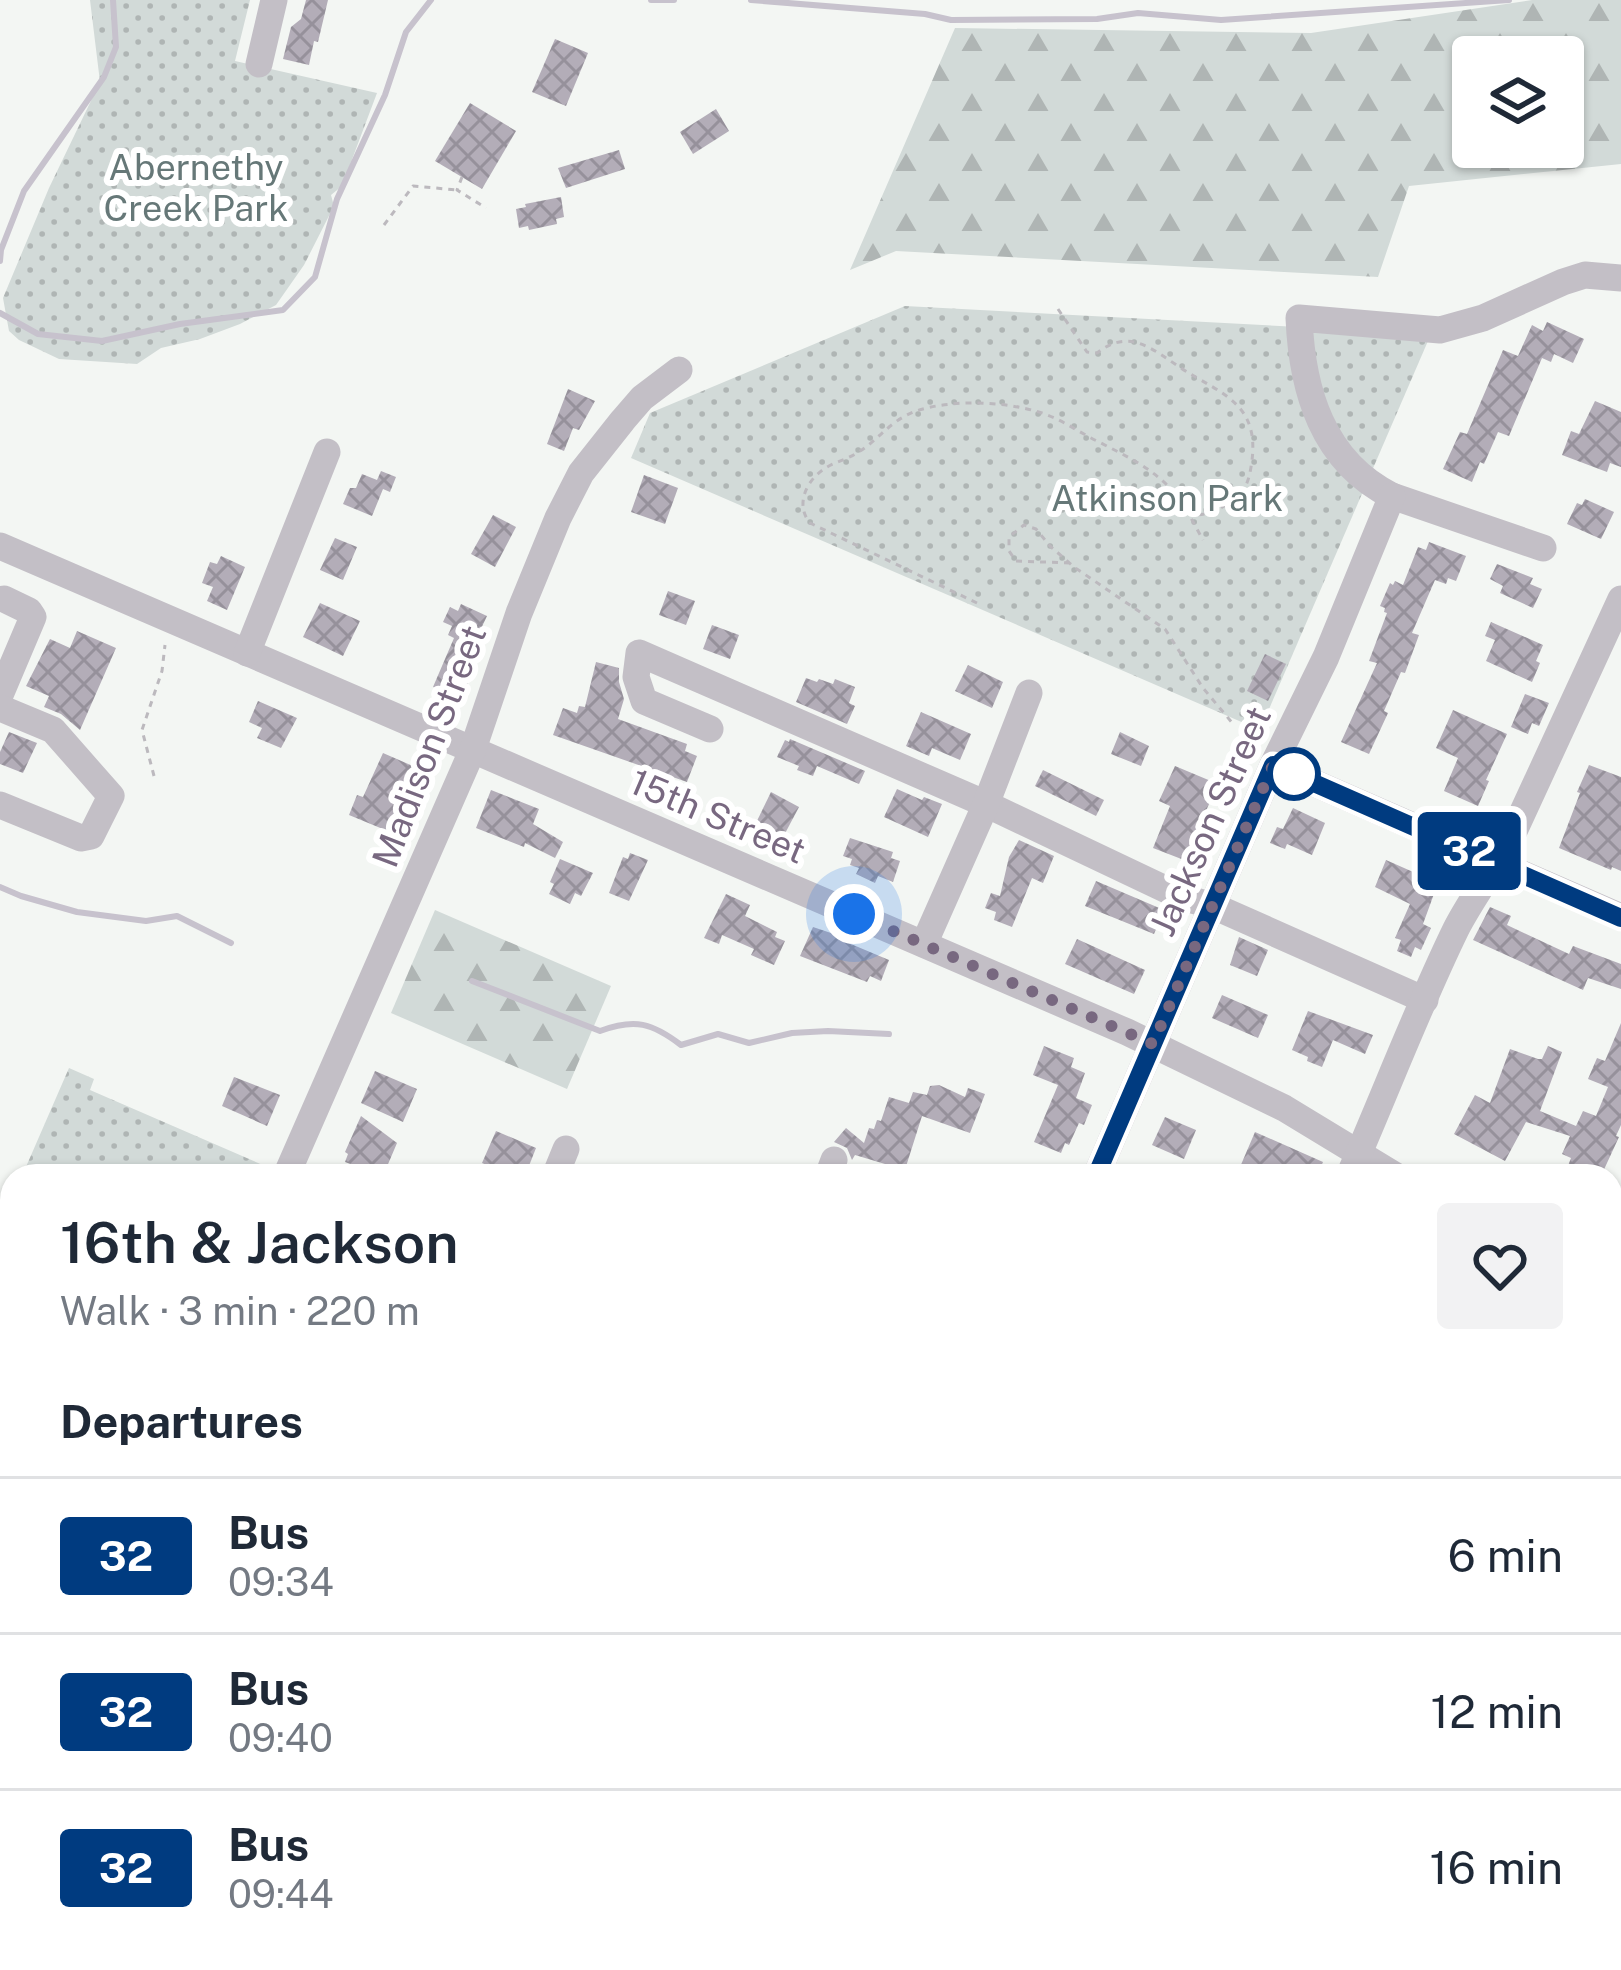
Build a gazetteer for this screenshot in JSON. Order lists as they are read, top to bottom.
{
  "streets": {
    "street": ["Madison Street", "15th Street", "Jackson Street"]
  },
  "crossings": [
    ["Madison Street", "15th Street"],
    ["15th Street", "Jackson Street"]
  ],
  "parks": ["Abernethy Creek Park", "Atkinson Park"],
  "lines": ["bus line 32"],
  "page": {
    "on_map": "32",
    "heading": [
      ["16th & Jackson", "Walk · 3 min · 220 m"],
      "Departures"
    ],
    "list": [
      {
        "mark": "32",
        "name": "Bus",
        "note": "09:34",
        "value": "6 min"
      },
      {
        "mark": "32",
        "name": "Bus",
        "note": "09:40",
        "value": "12 min"
      },
      {
        "mark": "32",
        "name": "Bus",
        "note": "09:44",
        "value": "16 min"
      }
    ]
  }
}
